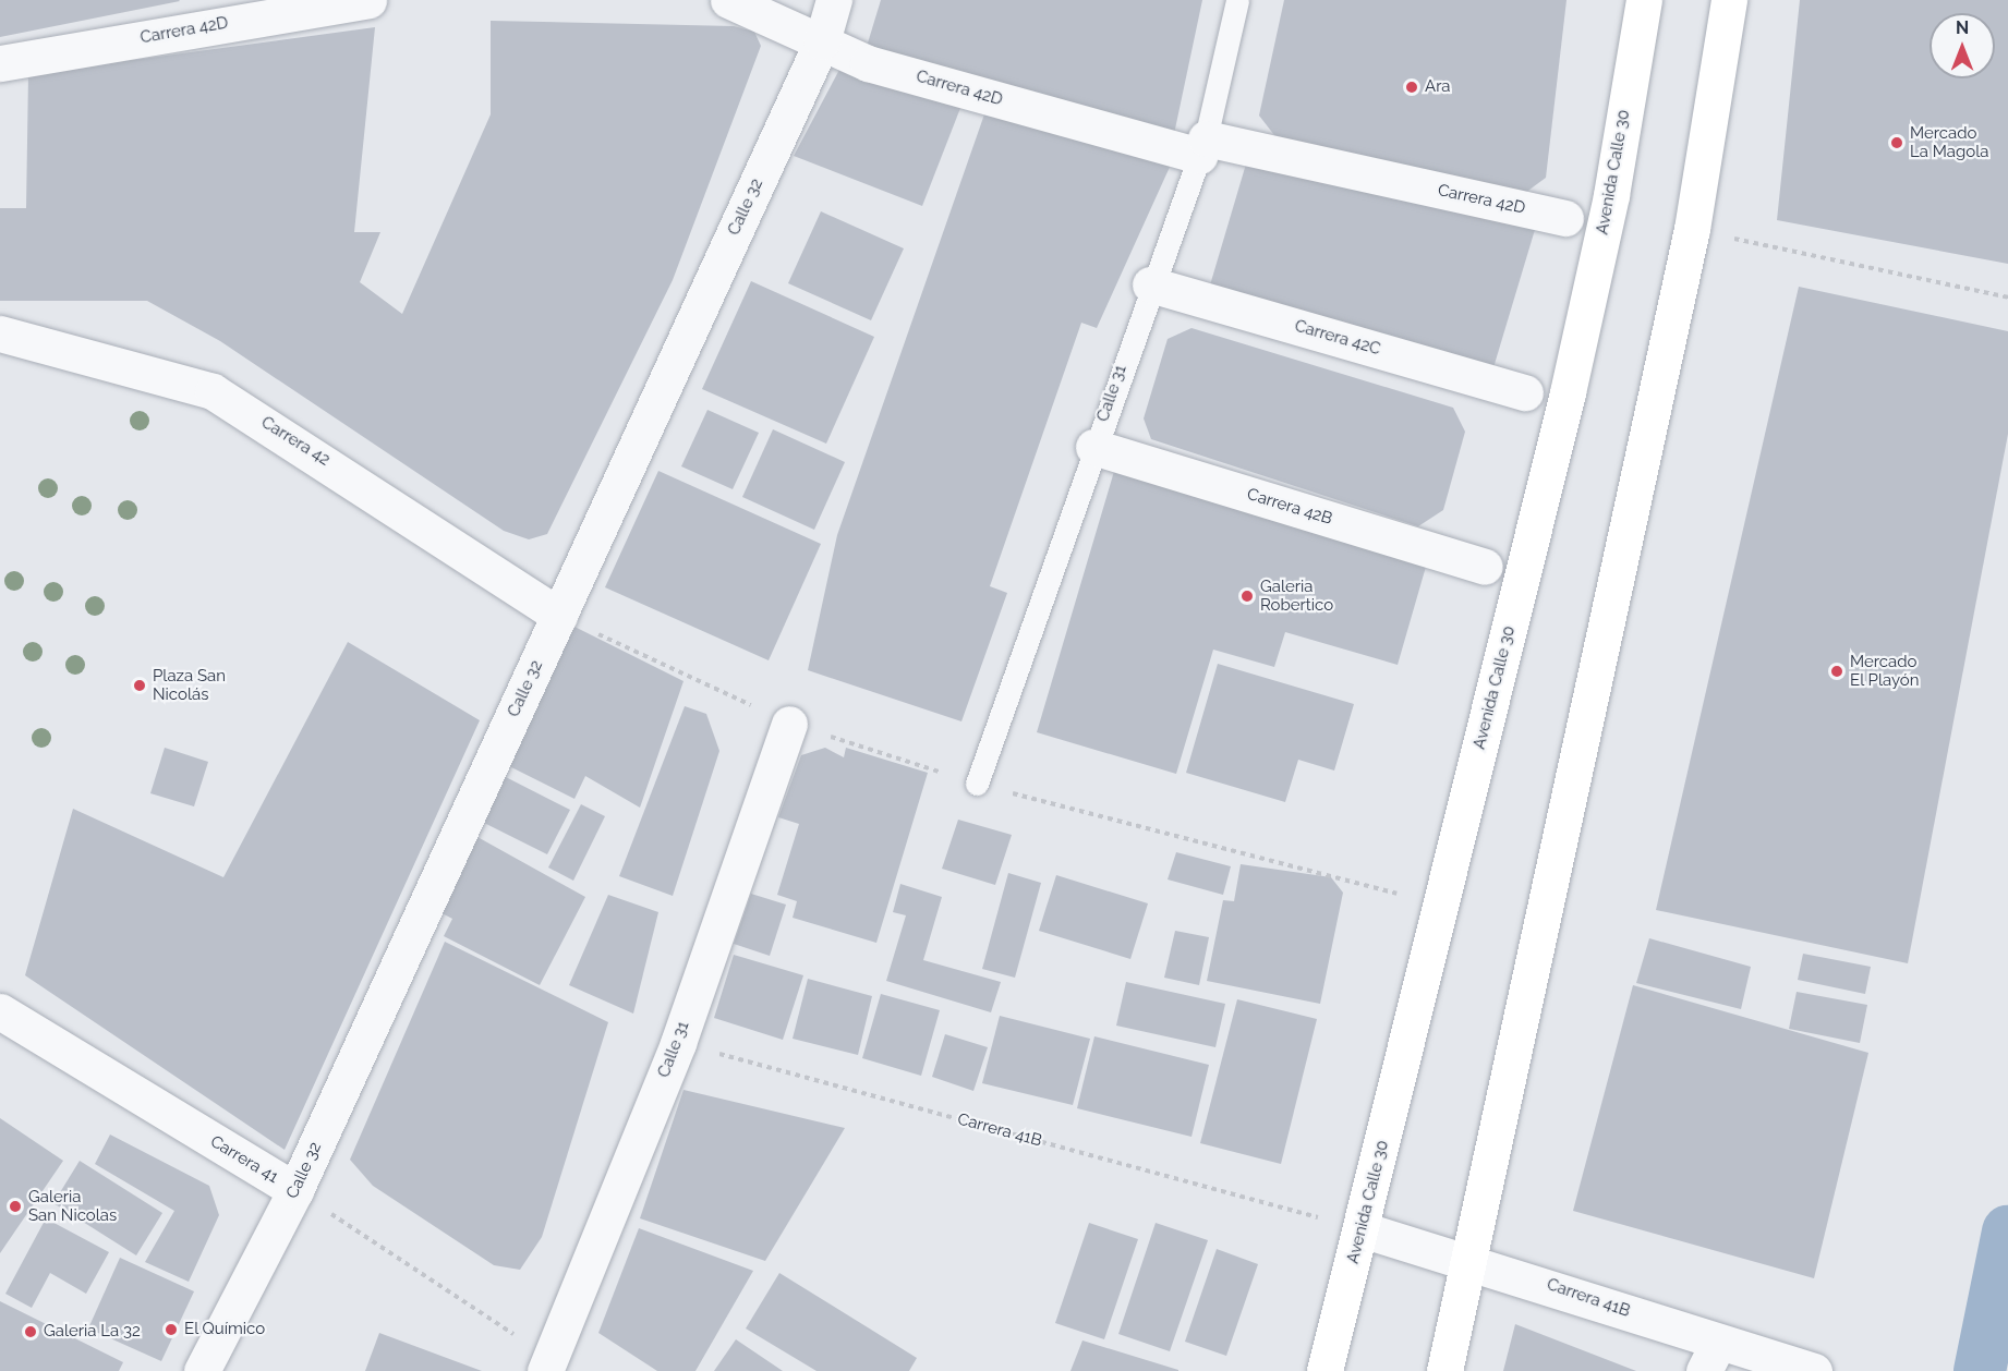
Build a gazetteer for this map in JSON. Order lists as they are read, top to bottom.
{
  "streets": {
    "highway": ["Avenida Calle 30"],
    "street": [
      "Carrera 42D",
      "Calle 32",
      "Carrera 42C",
      "Calle 31",
      "Carrera 42",
      "Carrera 42B",
      "Carrera 41B",
      "Carrera 41"
    ]
  },
  "crossings": [
    ["Carrera 42D", "Calle 32"],
    ["Carrera 42D", "Calle 31"],
    ["Avenida Calle 30", "Carrera 41B"],
    ["Calle 32", "Carrera 42"],
    ["Calle 32", "Carrera 41"],
    ["Carrera 42C", "Calle 31"],
    ["Calle 31", "Carrera 42B"],
    ["Calle 31", "Carrera 41B"],
    ["Calle 31", "Carrera 41"]
  ],
  "places": [
    "Ara",
    "Mercado La Magola",
    "Galeria Robertico",
    "Mercado El Playón",
    "Plaza San Nicolás",
    "Galeria San Nicolas",
    "El Químico",
    "Galeria La 32"
  ],
  "north": "top"
}
